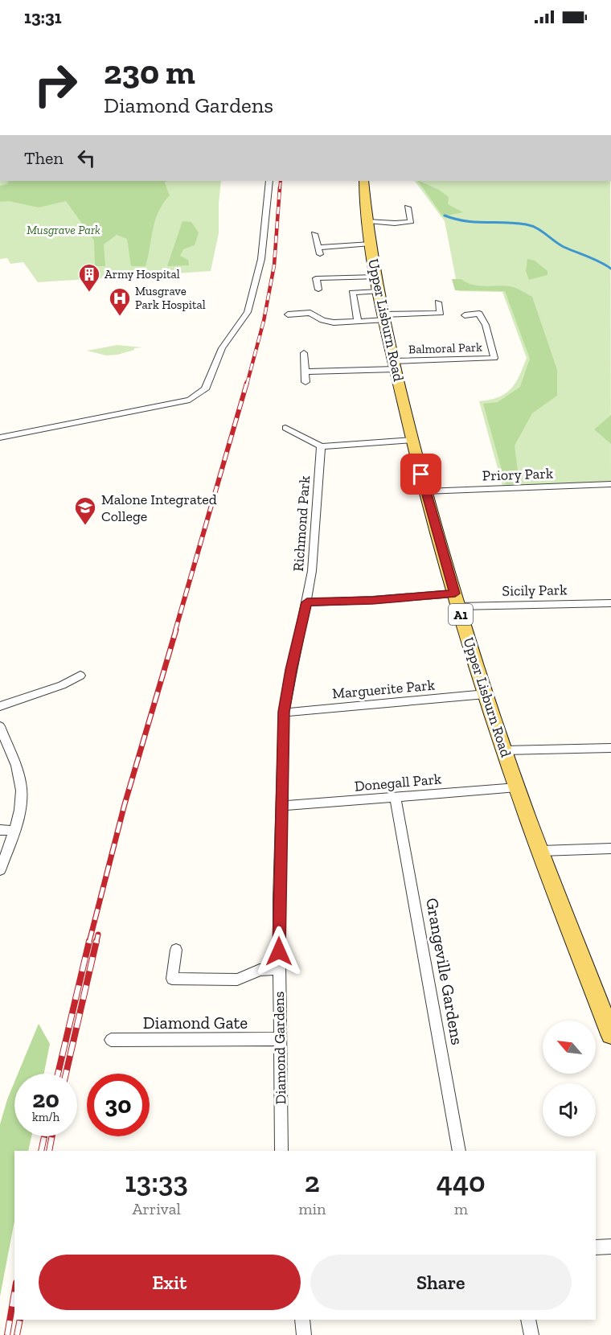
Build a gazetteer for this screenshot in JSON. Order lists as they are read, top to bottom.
{
  "streets": {
    "main road": ["Upper Lisburn Road", "A1"],
    "street": [
      "Balmoral Park",
      "Priory Park",
      "Richmond Park",
      "Sicily Park",
      "Marguerite Park",
      "Donegall Park",
      "Grangeville Gardens",
      "Diamond Gate",
      "Diamond Gardens"
    ]
  },
  "crossings": [
    ["Upper Lisburn Road", "Balmoral Park"],
    ["Upper Lisburn Road", "Priory Park"],
    ["Upper Lisburn Road", "Sicily Park"],
    ["Upper Lisburn Road", "Marguerite Park"],
    ["Upper Lisburn Road", "Donegall Park"],
    ["Richmond Park", "Diamond Gardens"],
    ["Marguerite Park", "Diamond Gardens"],
    ["Donegall Park", "Grangeville Gardens"],
    ["Donegall Park", "Diamond Gardens"],
    ["Diamond Gate", "Diamond Gardens"]
  ],
  "parks": ["Musgrave Park"],
  "places": {
    "building": ["Army Hospital"],
    "hospital": ["Musgrave Park Hospital"],
    "school or university": ["Malone Integrated College"]
  },
  "north": "top left",
  "page": {
    "status": "13:31",
    "turn": ["230 m", "Diamond Gardens"],
    "then": "Then",
    "speed": "20 km/h",
    "limit": "30",
    "eta": [
      "13:33",
      "Arrival",
      "2",
      "min",
      "440",
      "m"
    ],
    "buttons": ["Exit", "Share"]
  }
}
